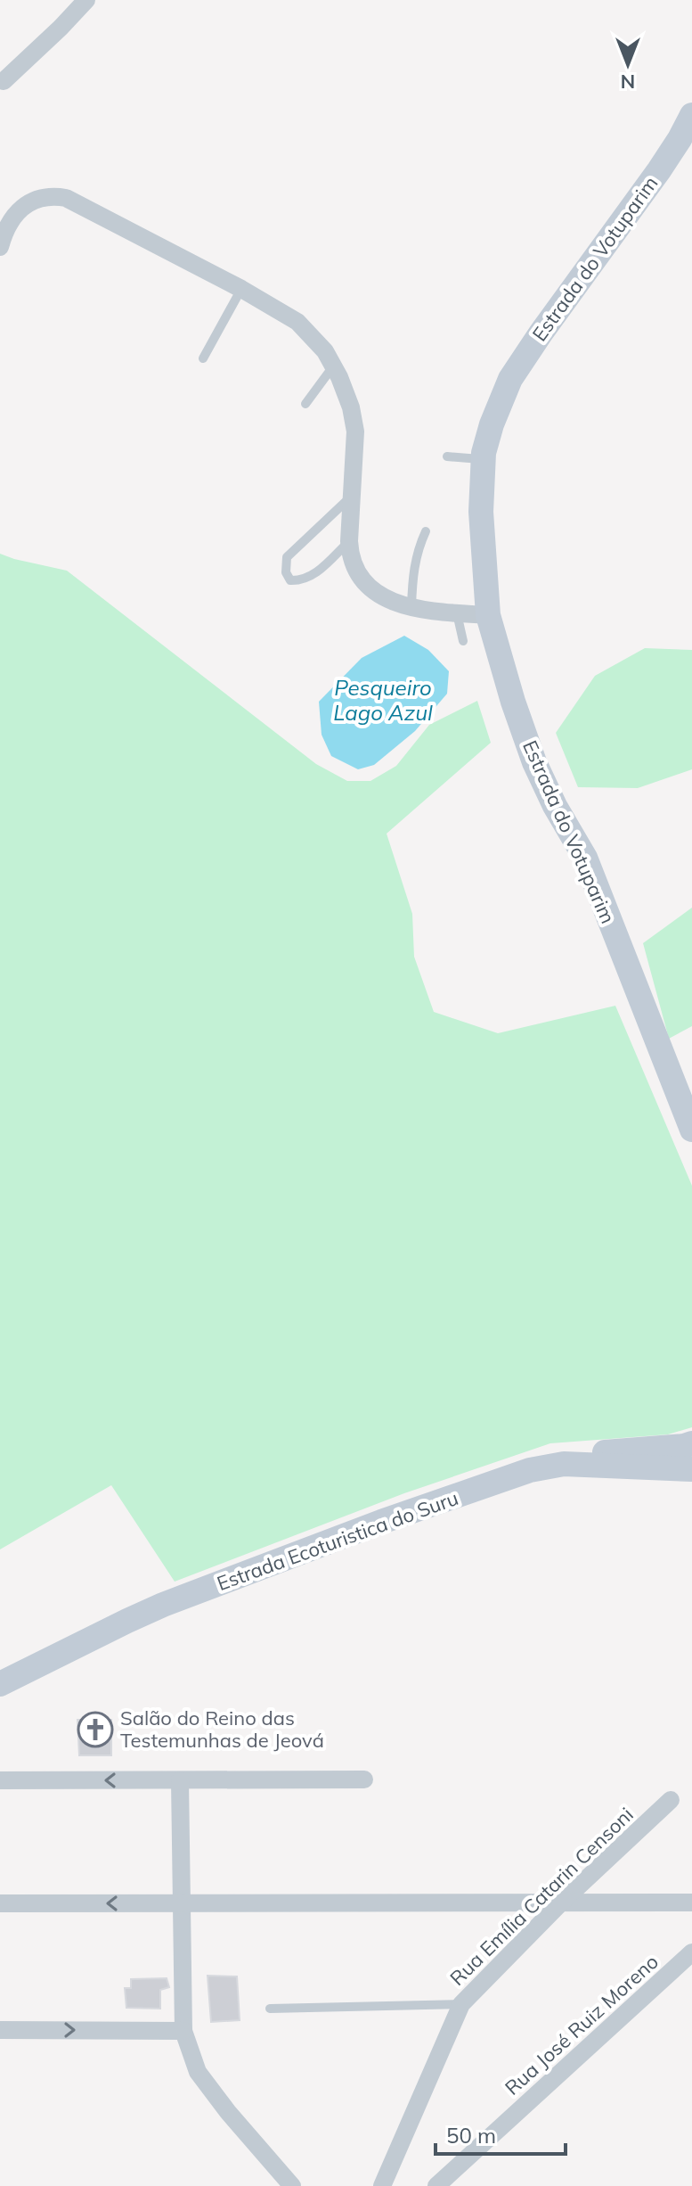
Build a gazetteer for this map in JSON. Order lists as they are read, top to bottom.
{
  "streets": {
    "street": [
      "Estrada do Votuparim",
      "Estrada Ecoturistica do Suru",
      "Rua Emília Catarin Censoni",
      "Rua José Ruiz Moreno"
    ]
  },
  "water": ["Pesqueiro Lago Azul"],
  "places": {
    "church": ["Salão do Reino das Testemunhas de Jeová"]
  },
  "scale_bar": "50 m",
  "north": "bottom"
}
